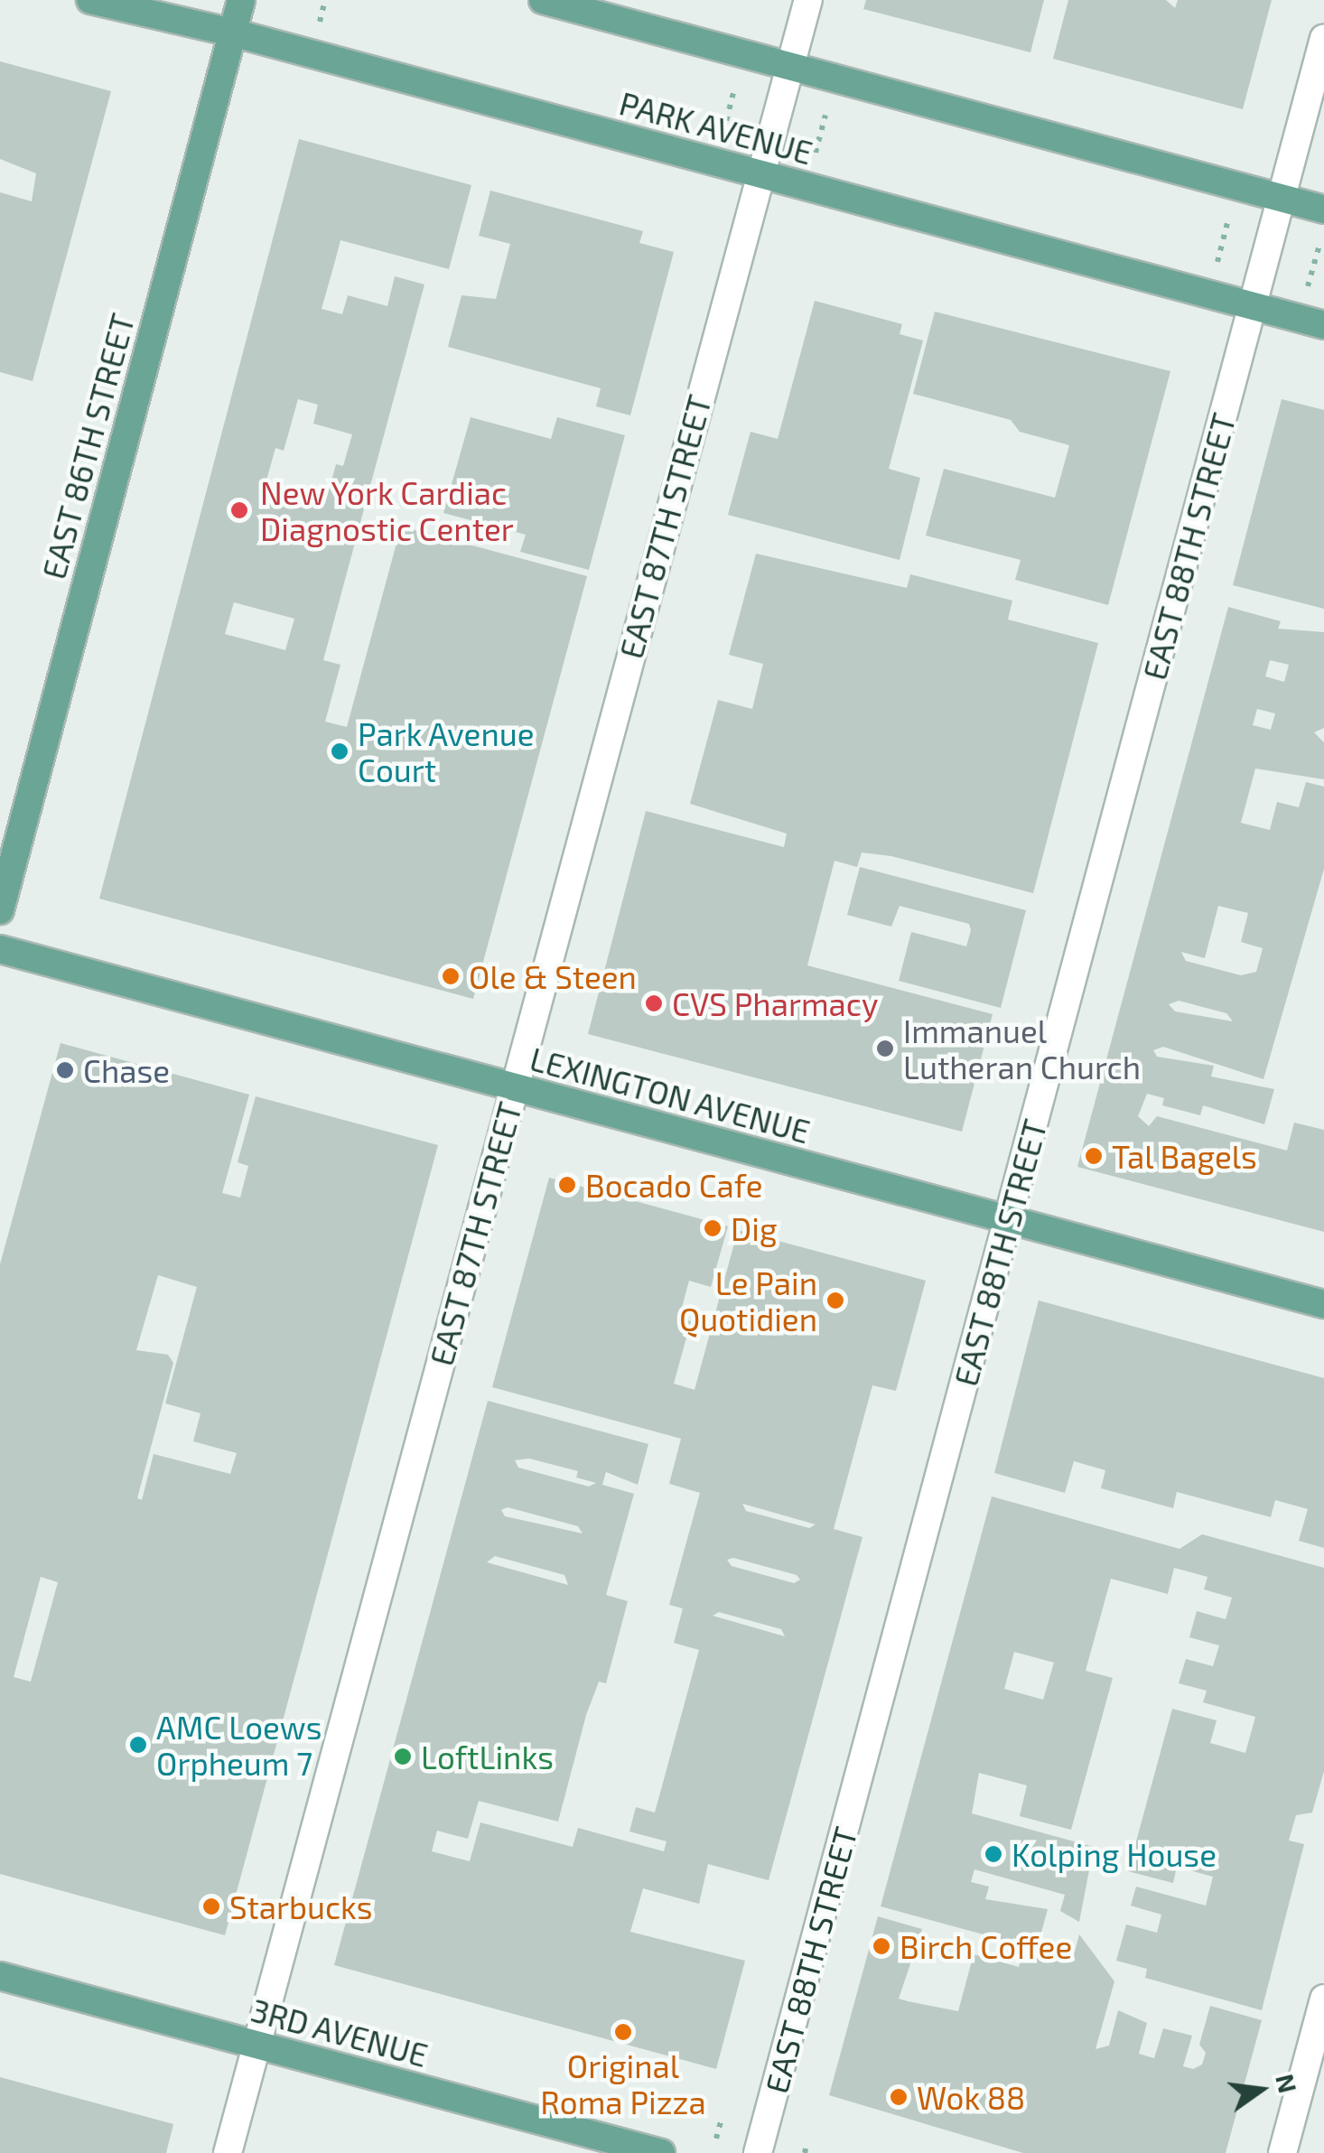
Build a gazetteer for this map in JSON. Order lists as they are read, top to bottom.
{
  "streets": {
    "main road": [
      "PARK AVENUE",
      "EAST 86TH STREET",
      "LEXINGTON AVENUE",
      "3RD AVENUE"
    ],
    "street": ["EAST 87TH STREET", "EAST 88TH STREET"]
  },
  "crossings": [
    ["PARK AVENUE", "EAST 86TH STREET"],
    ["PARK AVENUE", "EAST 87TH STREET"],
    ["PARK AVENUE", "EAST 88TH STREET"],
    ["EAST 87TH STREET", "LEXINGTON AVENUE"],
    ["EAST 87TH STREET", "3RD AVENUE"],
    ["EAST 88TH STREET", "LEXINGTON AVENUE"]
  ],
  "places": [
    "New York Cardiac Diagnostic Center",
    "Park Avenue Court",
    "Ole & Steen",
    "CVS Pharmacy",
    "Immanuel Lutheran Church",
    "Chase",
    "Tal Bagels",
    "Bocado Cafe",
    "Dig",
    "Le Pain Quotidien",
    "AMC Loews Orpheum 7",
    "LoftLinks",
    "Kolping House",
    "Starbucks",
    "Birch Coffee",
    "Original Roma Pizza",
    "Wok 88"
  ],
  "north": "right"
}
